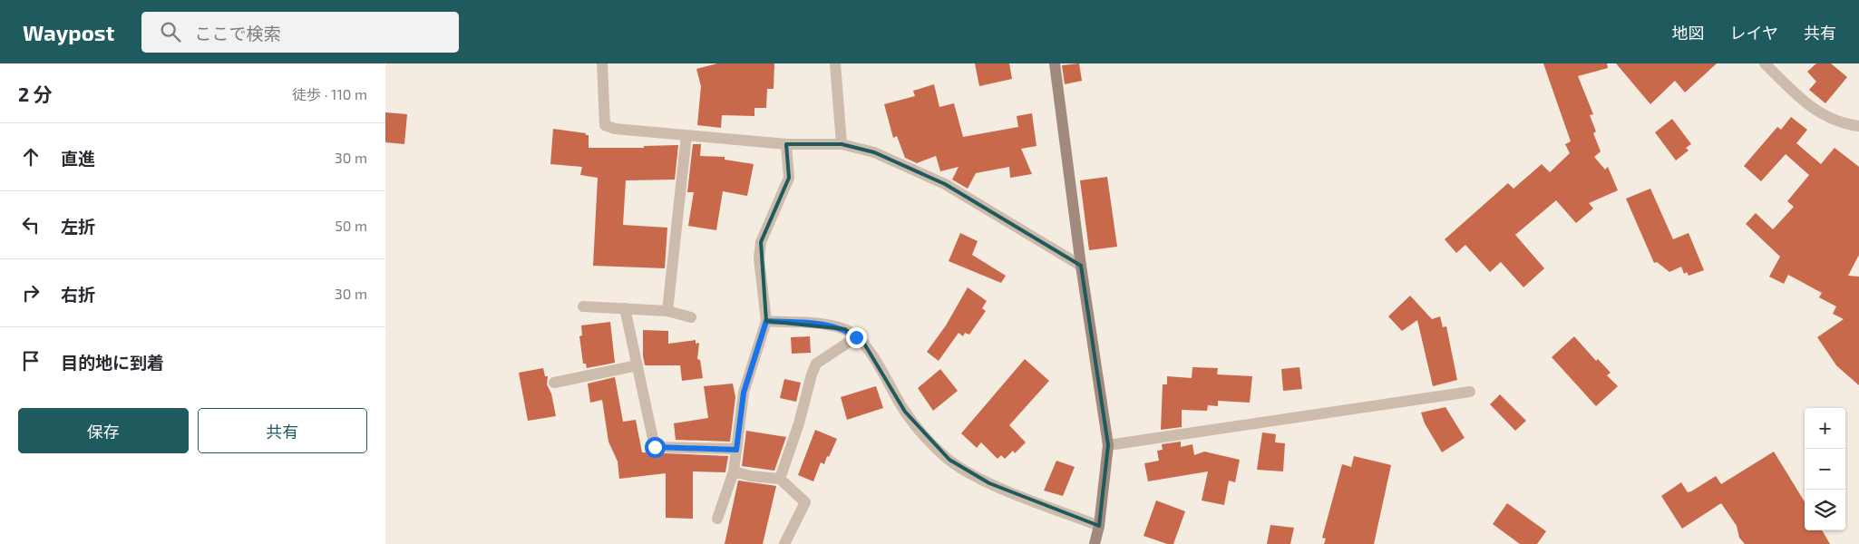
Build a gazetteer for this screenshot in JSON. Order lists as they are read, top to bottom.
{
  "page": {
    "header": "Waypost",
    "search": "ここで検索",
    "nav": ["地図", "レイヤ", "共有"],
    "heading": ["2 分", "徒歩 · 110 m"],
    "list": [
      ["直進", "30 m"],
      ["左折", "50 m"],
      ["右折", "30 m"],
      "目的地に到着"
    ],
    "buttons": ["保存", "共有"],
    "map_buttons": ["+", "−"]
  }
}
